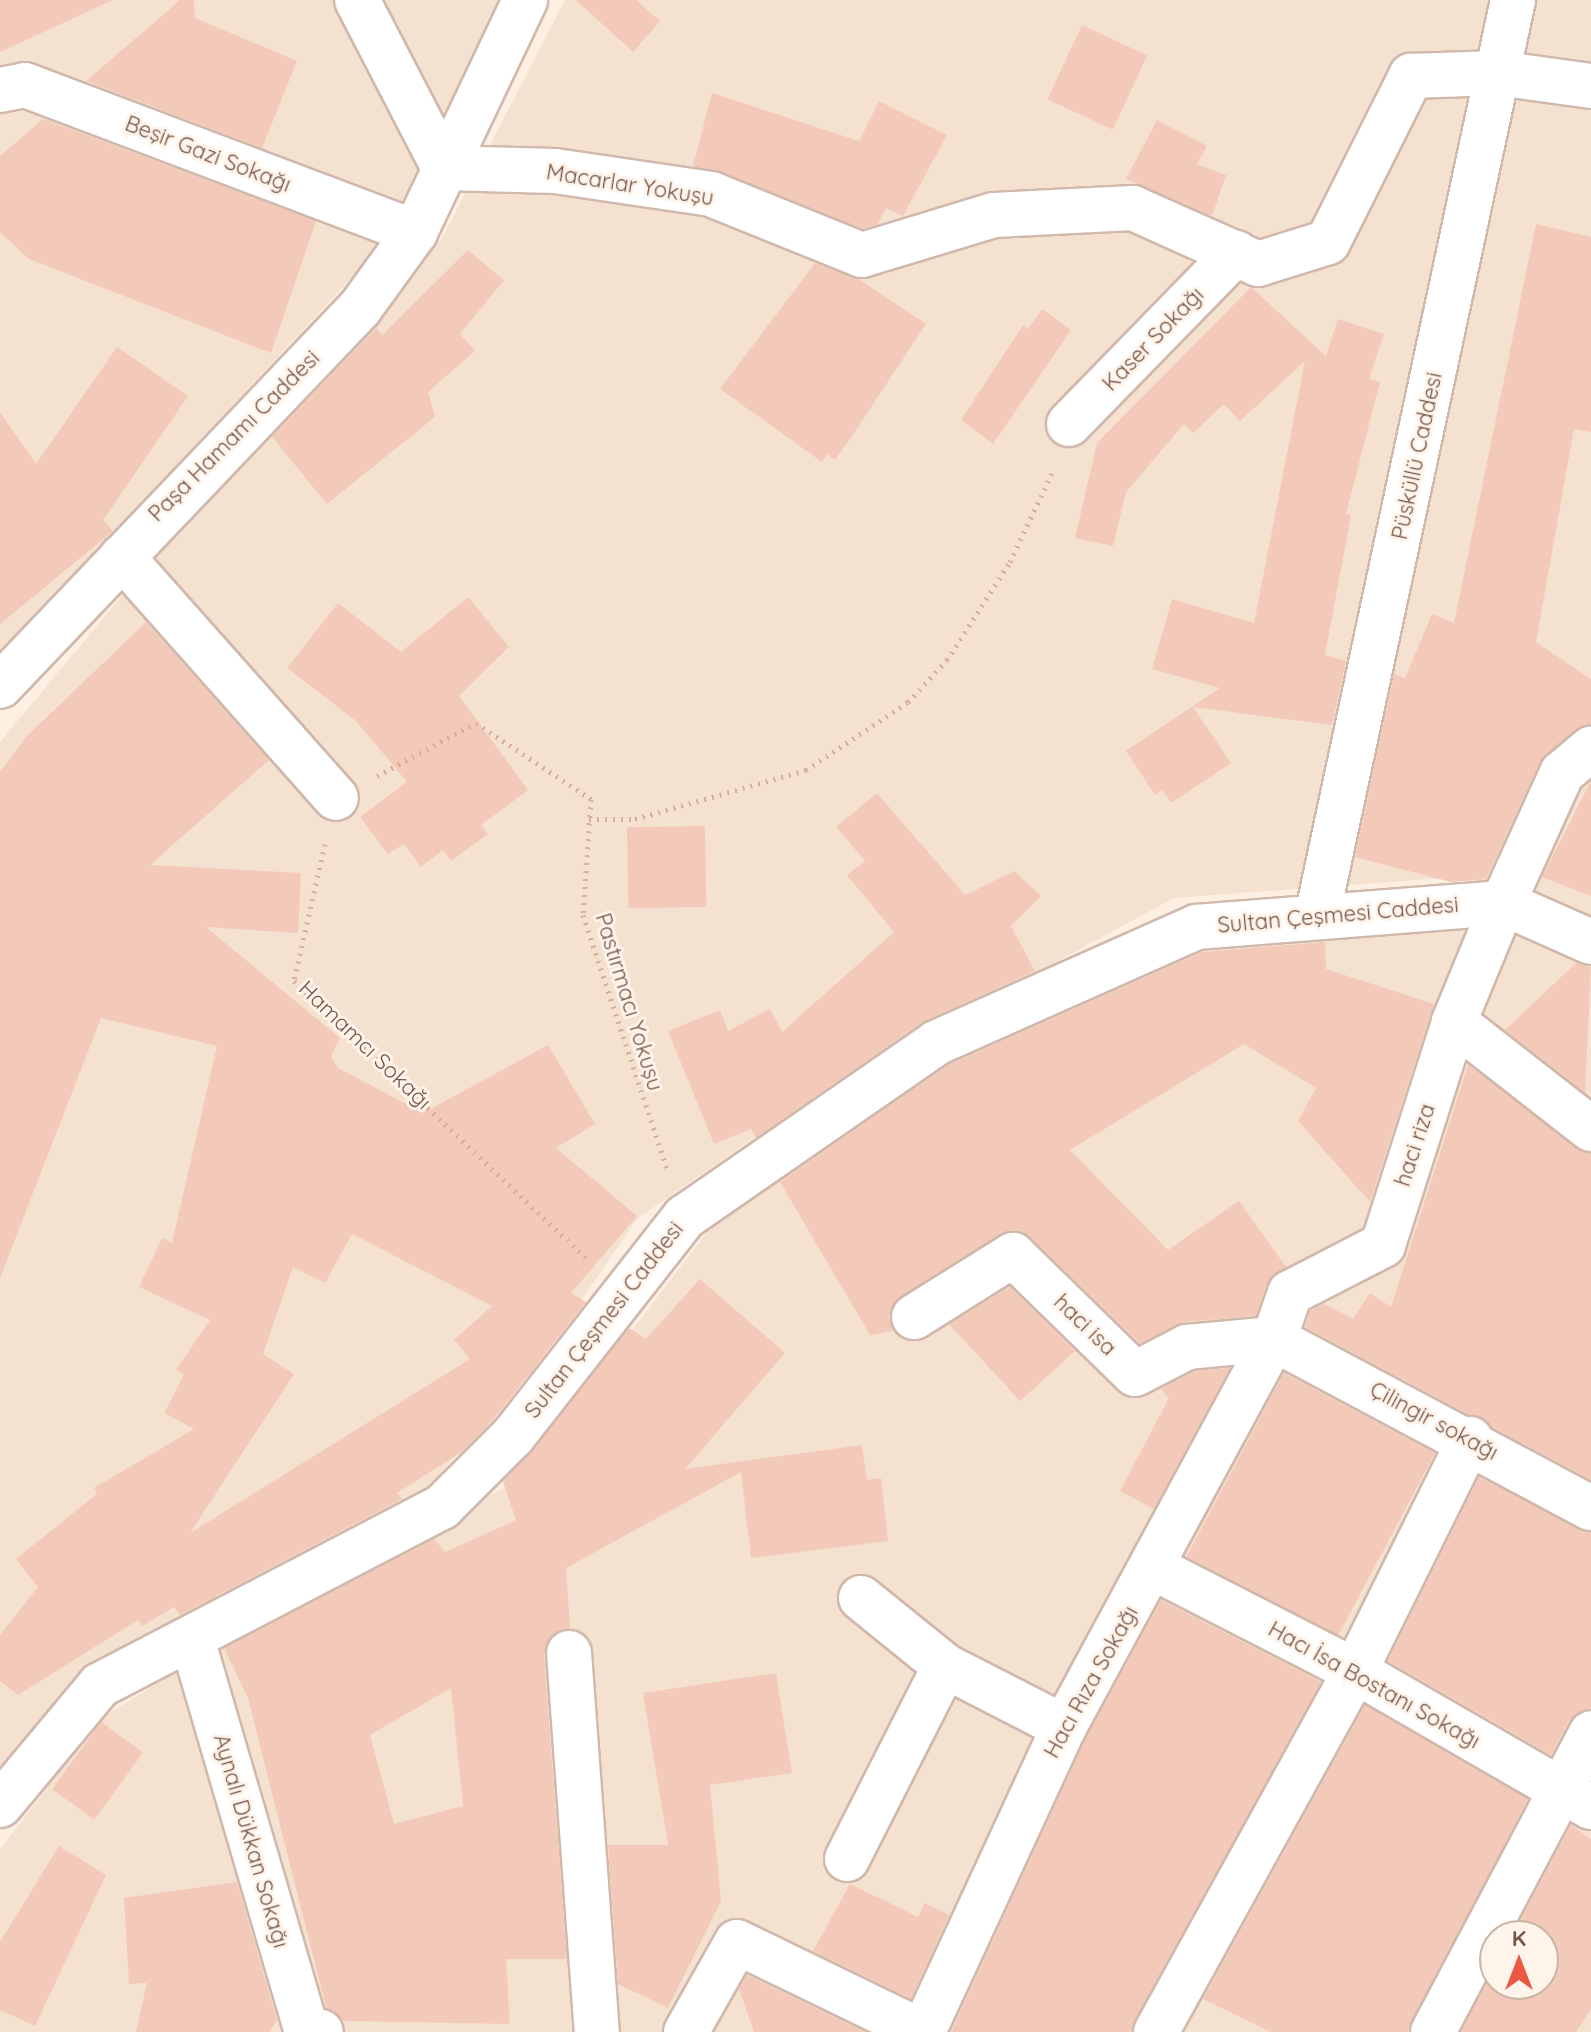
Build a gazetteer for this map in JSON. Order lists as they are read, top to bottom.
{
  "streets": {
    "street": [
      "Beşir Gazi Sokağı",
      "Macarlar Yokuşu",
      "Kaser Sokağı",
      "Paşa Hamamı Caddesi",
      "Püsküllü Caddesi",
      "Sultan Çeşmesi Caddesi",
      "haci riza",
      "haci isa",
      "Çilingir sokağı",
      "Hacı Rıza Sokağı",
      "Hacı İsa Bostanı Sokağı",
      "Aynalı Dükkan Sokağı"
    ],
    "path": ["Pastırmacı Yokuşu", "Hamamcı Sokağı"]
  },
  "crossings": [
    ["Beşir Gazi Sokağı", "Paşa Hamamı Caddesi"],
    ["Macarlar Yokuşu", "Kaser Sokağı"],
    ["Macarlar Yokuşu", "Paşa Hamamı Caddesi"],
    ["Macarlar Yokuşu", "Püsküllü Caddesi"],
    ["Püsküllü Caddesi", "Sultan Çeşmesi Caddesi"],
    ["Sultan Çeşmesi Caddesi", "Pastırmacı Yokuşu"],
    ["Sultan Çeşmesi Caddesi", "Hamamcı Sokağı"],
    ["Sultan Çeşmesi Caddesi", "haci riza"],
    ["Sultan Çeşmesi Caddesi", "Aynalı Dükkan Sokağı"],
    ["Pastırmacı Yokuşu", "Hamamcı Sokağı"],
    ["haci riza", "haci isa"],
    ["haci riza", "Çilingir sokağı"],
    ["haci riza", "Hacı Rıza Sokağı"],
    ["haci isa", "Çilingir sokağı"],
    ["haci isa", "Hacı Rıza Sokağı"],
    ["Çilingir sokağı", "Hacı Rıza Sokağı"],
    ["Hacı Rıza Sokağı", "Hacı İsa Bostanı Sokağı"]
  ],
  "north": "top"
}
